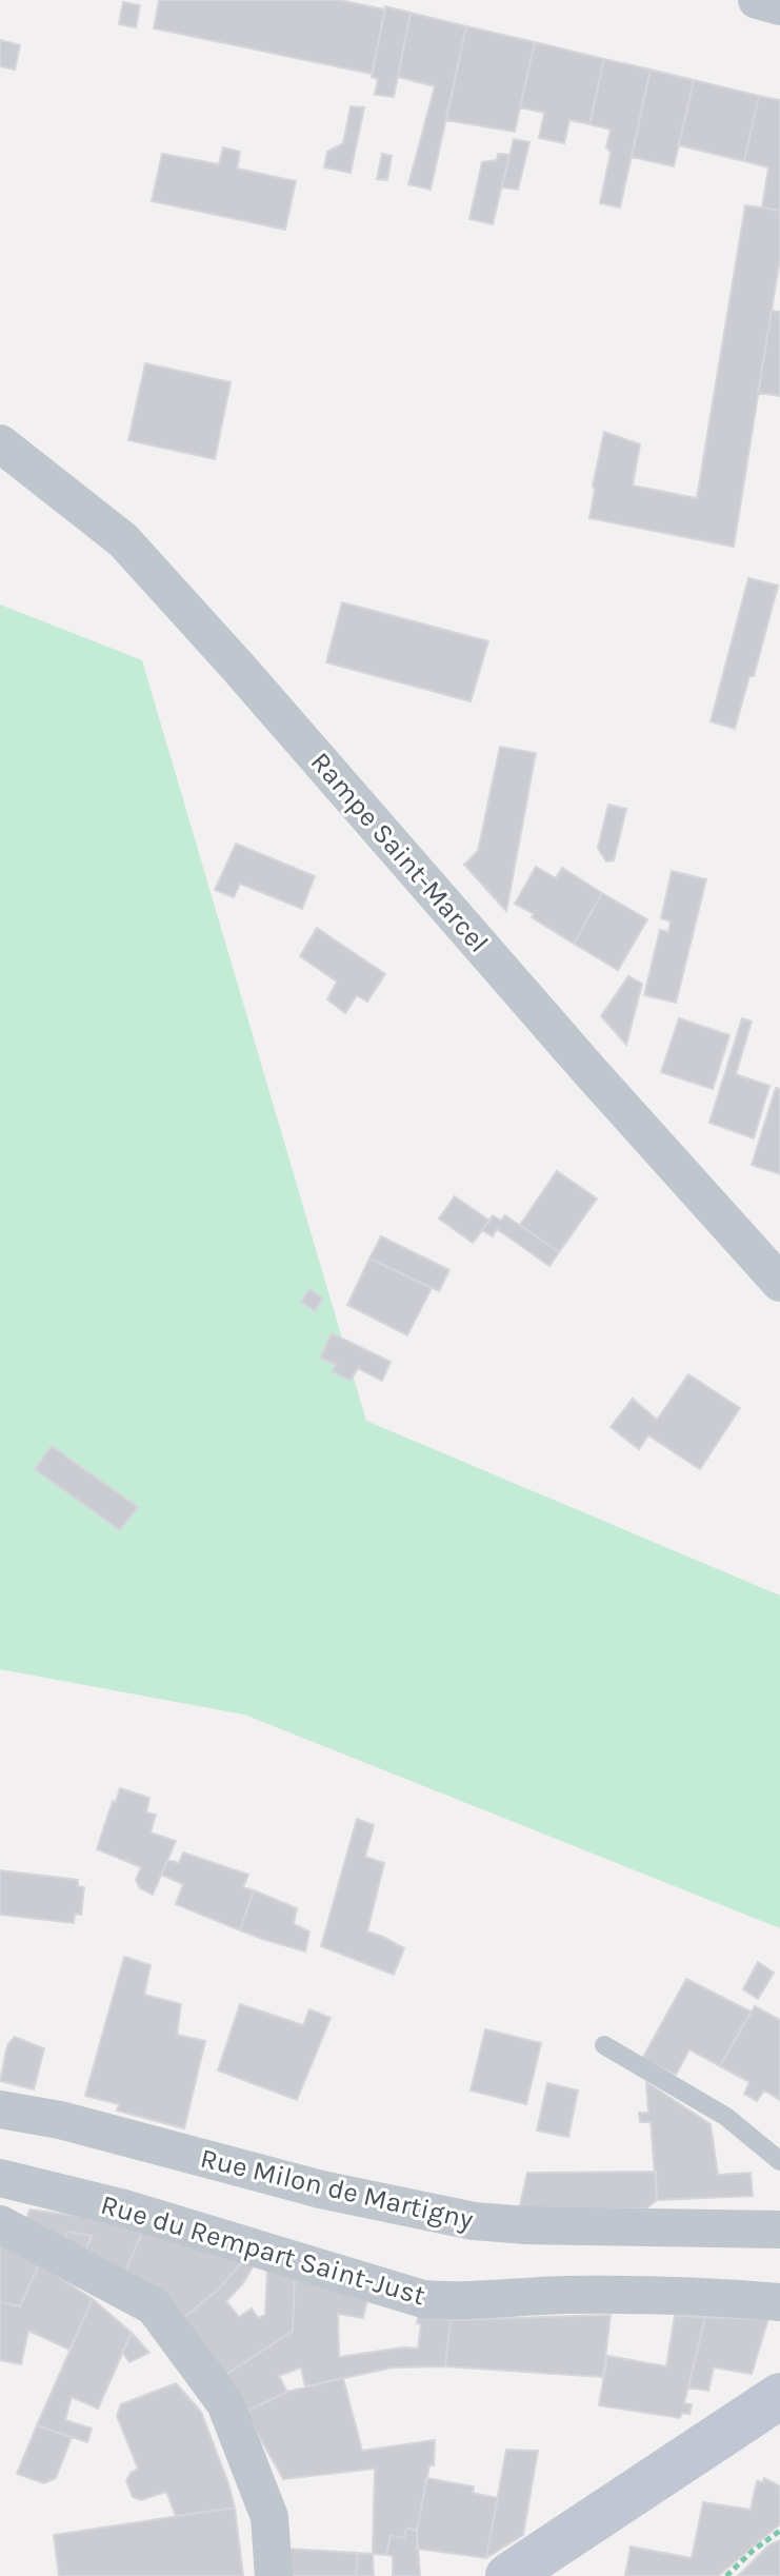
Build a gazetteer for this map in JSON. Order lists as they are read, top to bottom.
{
  "streets": {
    "street": ["Rampe Saint-Marcel", "Rue Milon de Martigny", "Rue du Rempart Saint-Just"]
  }
}
